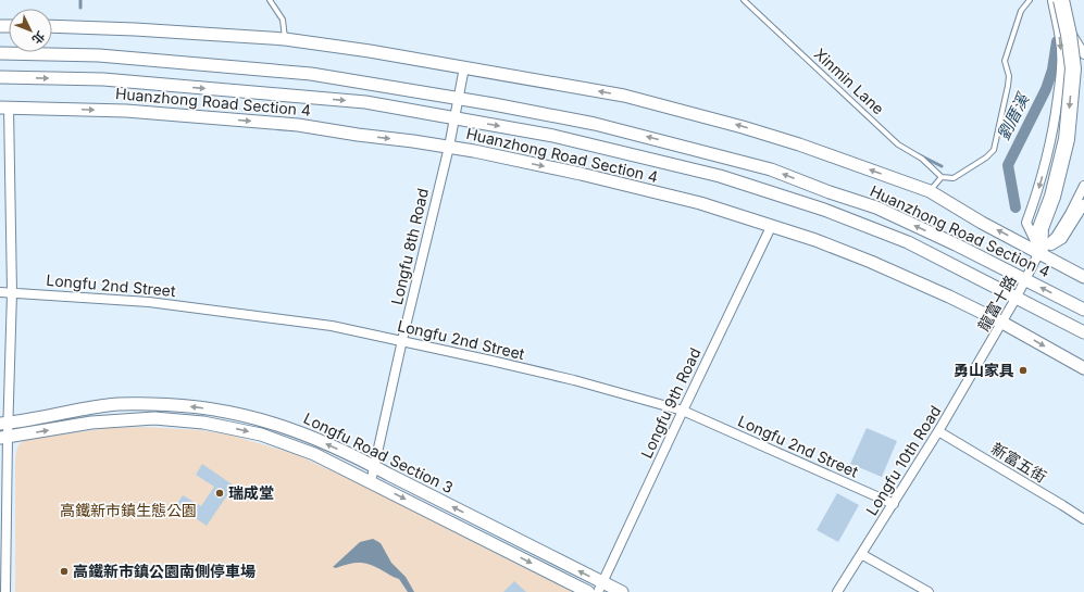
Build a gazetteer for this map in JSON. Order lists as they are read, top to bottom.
{
  "streets": {
    "street": [
      "Huanzhong Road Section 4",
      "Longfu 8th Road",
      "Longfu 2nd Street",
      "龍富十路",
      "Longfu 9th Road",
      "Longfu Road Section 3",
      "Longfu 10th Road",
      "新富五街"
    ],
    "lane": ["Xinmin Lane"]
  },
  "crossings": [
    ["Huanzhong Road Section 4", "Longfu 8th Road"],
    ["Huanzhong Road Section 4", "龍富十路"],
    ["Huanzhong Road Section 4", "Longfu 9th Road"],
    ["Longfu 8th Road", "Longfu 2nd Street"],
    ["Longfu 8th Road", "Longfu Road Section 3"],
    ["Longfu 2nd Street", "Longfu 9th Road"],
    ["Longfu 2nd Street", "Longfu 10th Road"],
    ["龍富十路", "Longfu 10th Road"],
    ["龍富十路", "新富五街"],
    ["Longfu 9th Road", "Longfu Road Section 3"],
    ["Longfu 10th Road", "新富五街"]
  ],
  "water": ["劉厝溪"],
  "parks": ["高鐵新市鎮生態公園"],
  "places": ["勇山家具", "瑞成堂", "高鐵新市鎮公園南側停車場"],
  "north": "bottom right"
}
